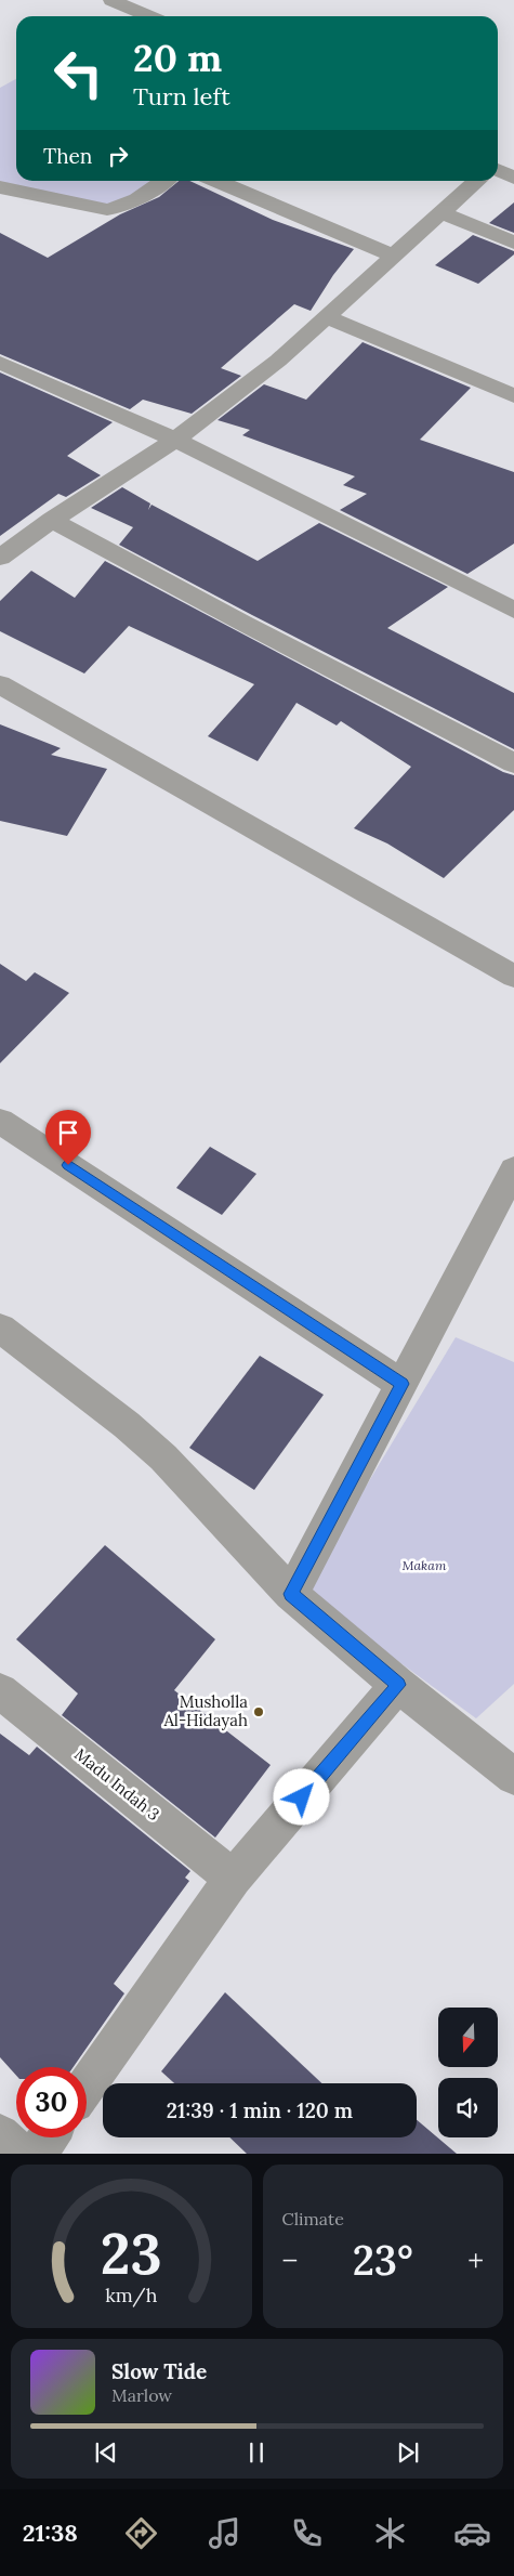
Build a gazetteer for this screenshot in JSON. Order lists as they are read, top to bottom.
{
  "streets": {
    "street": ["Madu Indah 3"]
  },
  "parks": ["Makam"],
  "places": ["Musholla Al-Hidayah"],
  "north": "bottom",
  "page": {
    "turn": ["20 m", "Turn left"],
    "then": "Then",
    "limit": "30",
    "trip": "21:39 · 1 min · 120 m",
    "tile": "Climate",
    "heat": ["−", "23°", "+"],
    "song": ["Slow Tide", "Marlow"],
    "tabs": "21:38",
    "gauge": ["23", "km/h"]
  }
}
